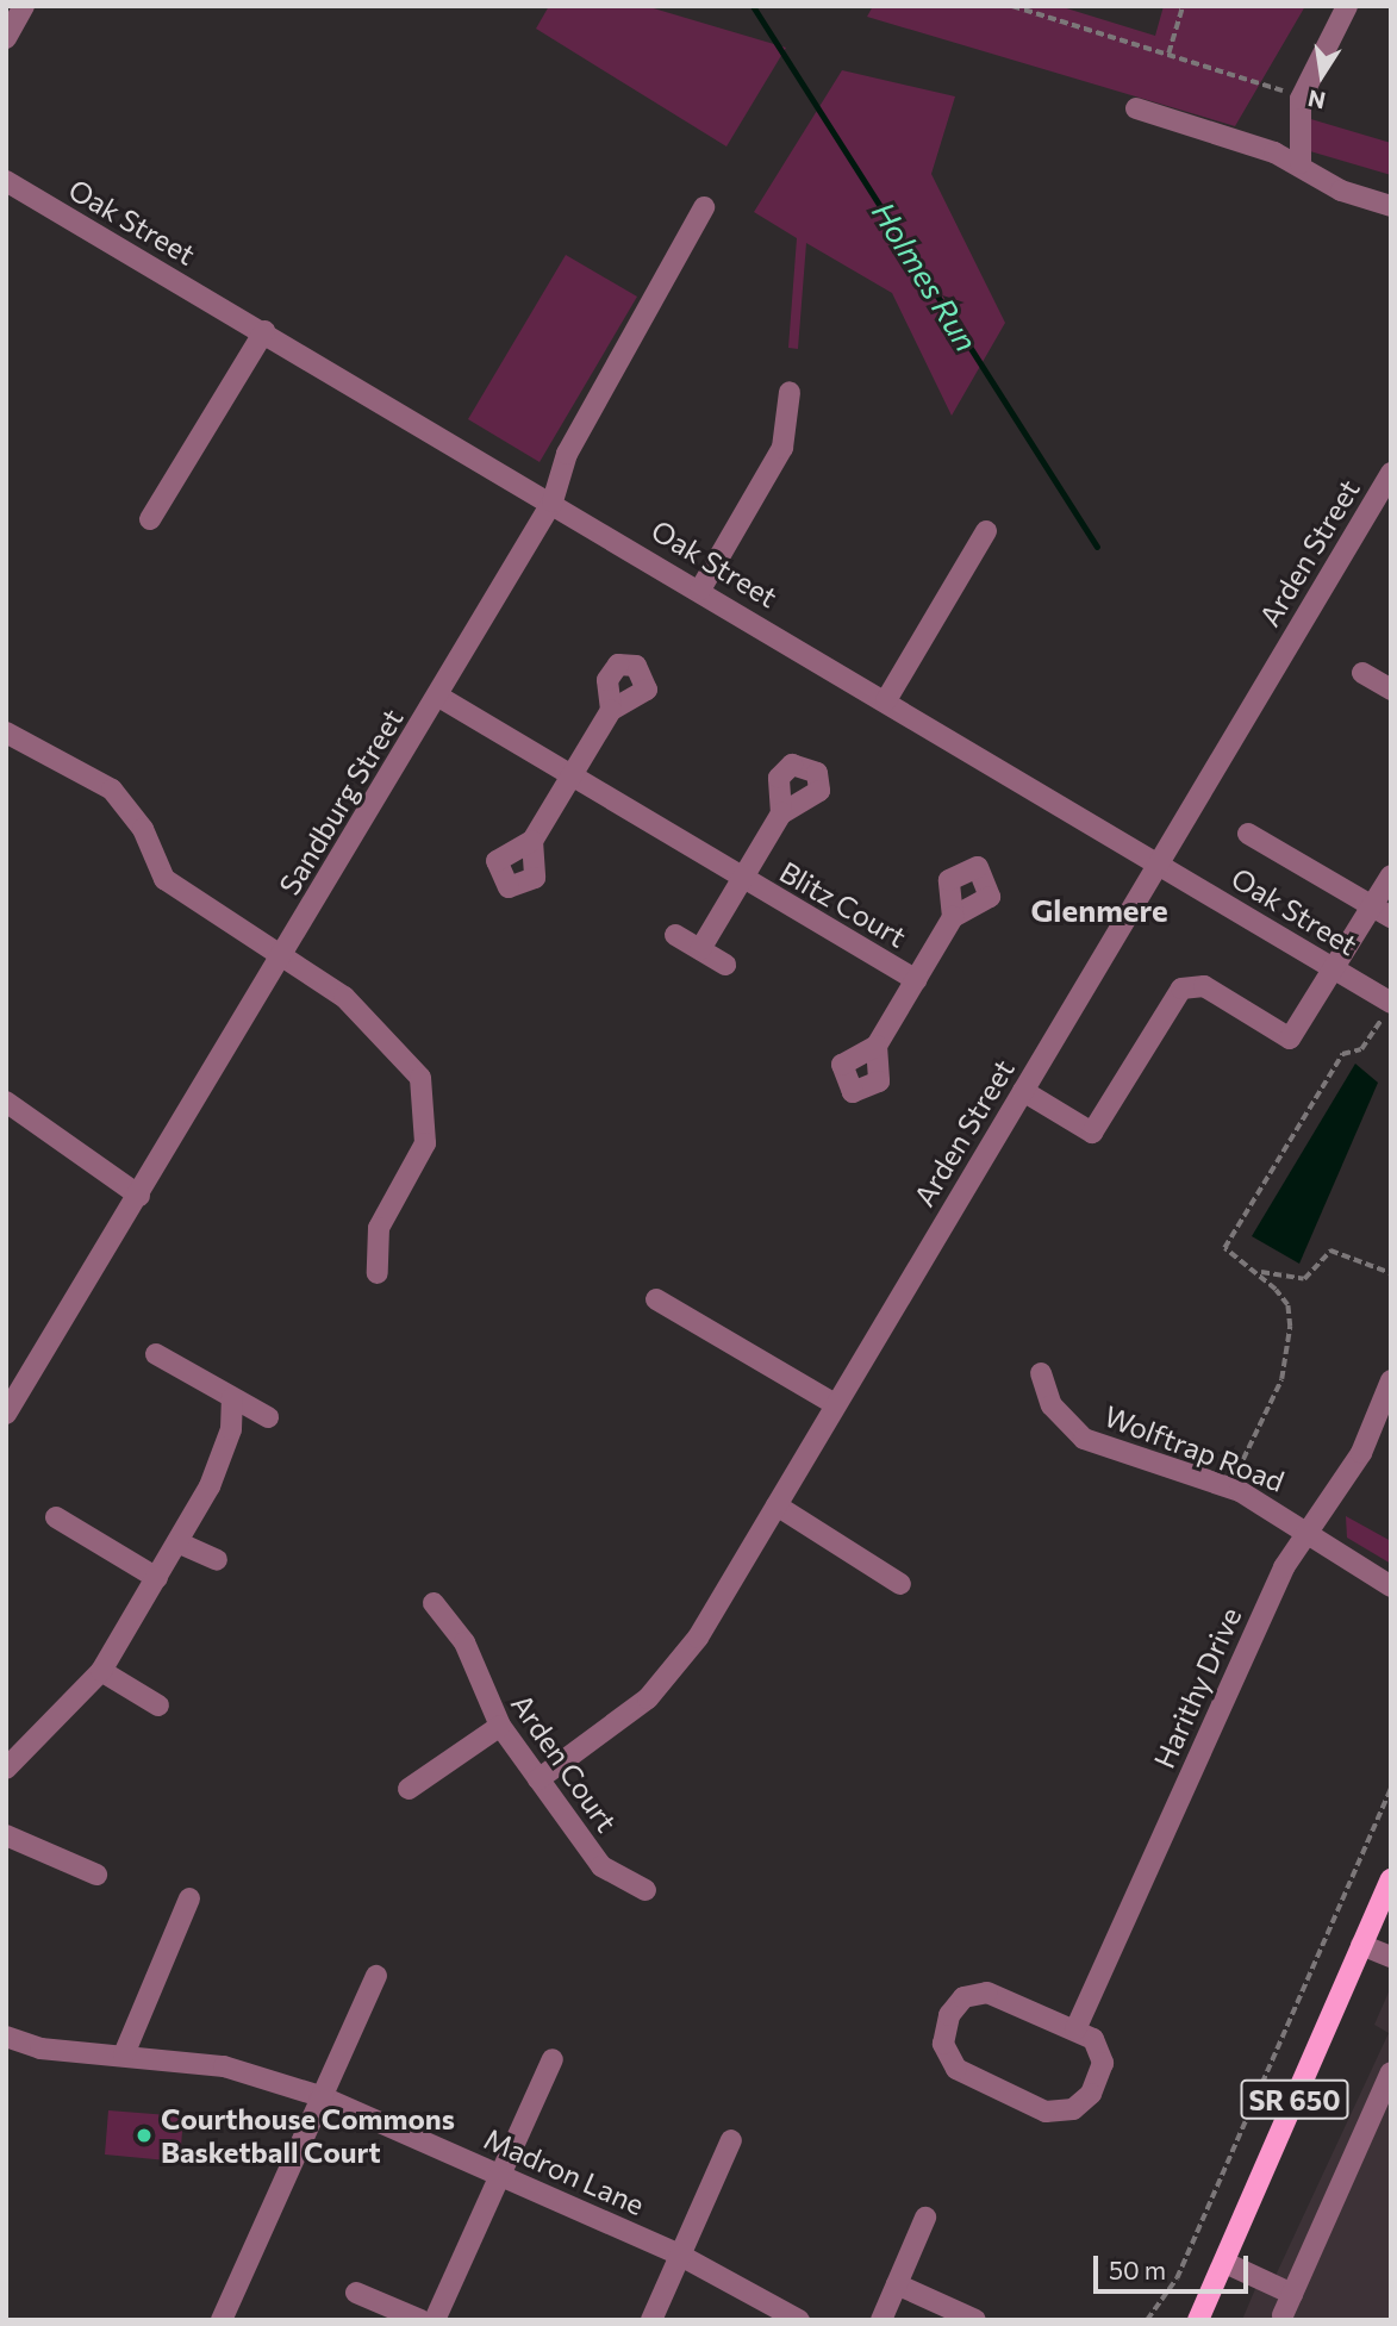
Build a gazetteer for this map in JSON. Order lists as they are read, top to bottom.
{
  "streets": {
    "main road": ["SR 650"],
    "street": [
      "Oak Street",
      "Arden Street",
      "Sandburg Street",
      "Blitz Court",
      "Wolftrap Road",
      "Harithy Drive",
      "Arden Court",
      "Madron Lane"
    ]
  },
  "crossings": [
    ["Oak Street", "Arden Street"],
    ["Oak Street", "Sandburg Street"],
    ["Arden Street", "Arden Court"],
    ["Sandburg Street", "Blitz Court"],
    ["Wolftrap Road", "Harithy Drive"]
  ],
  "districts": ["Glenmere"],
  "water": ["Holmes Run"],
  "places": ["Courthouse Commons Basketball Court"],
  "scale_bar": "50 m",
  "north": "bottom"
}
